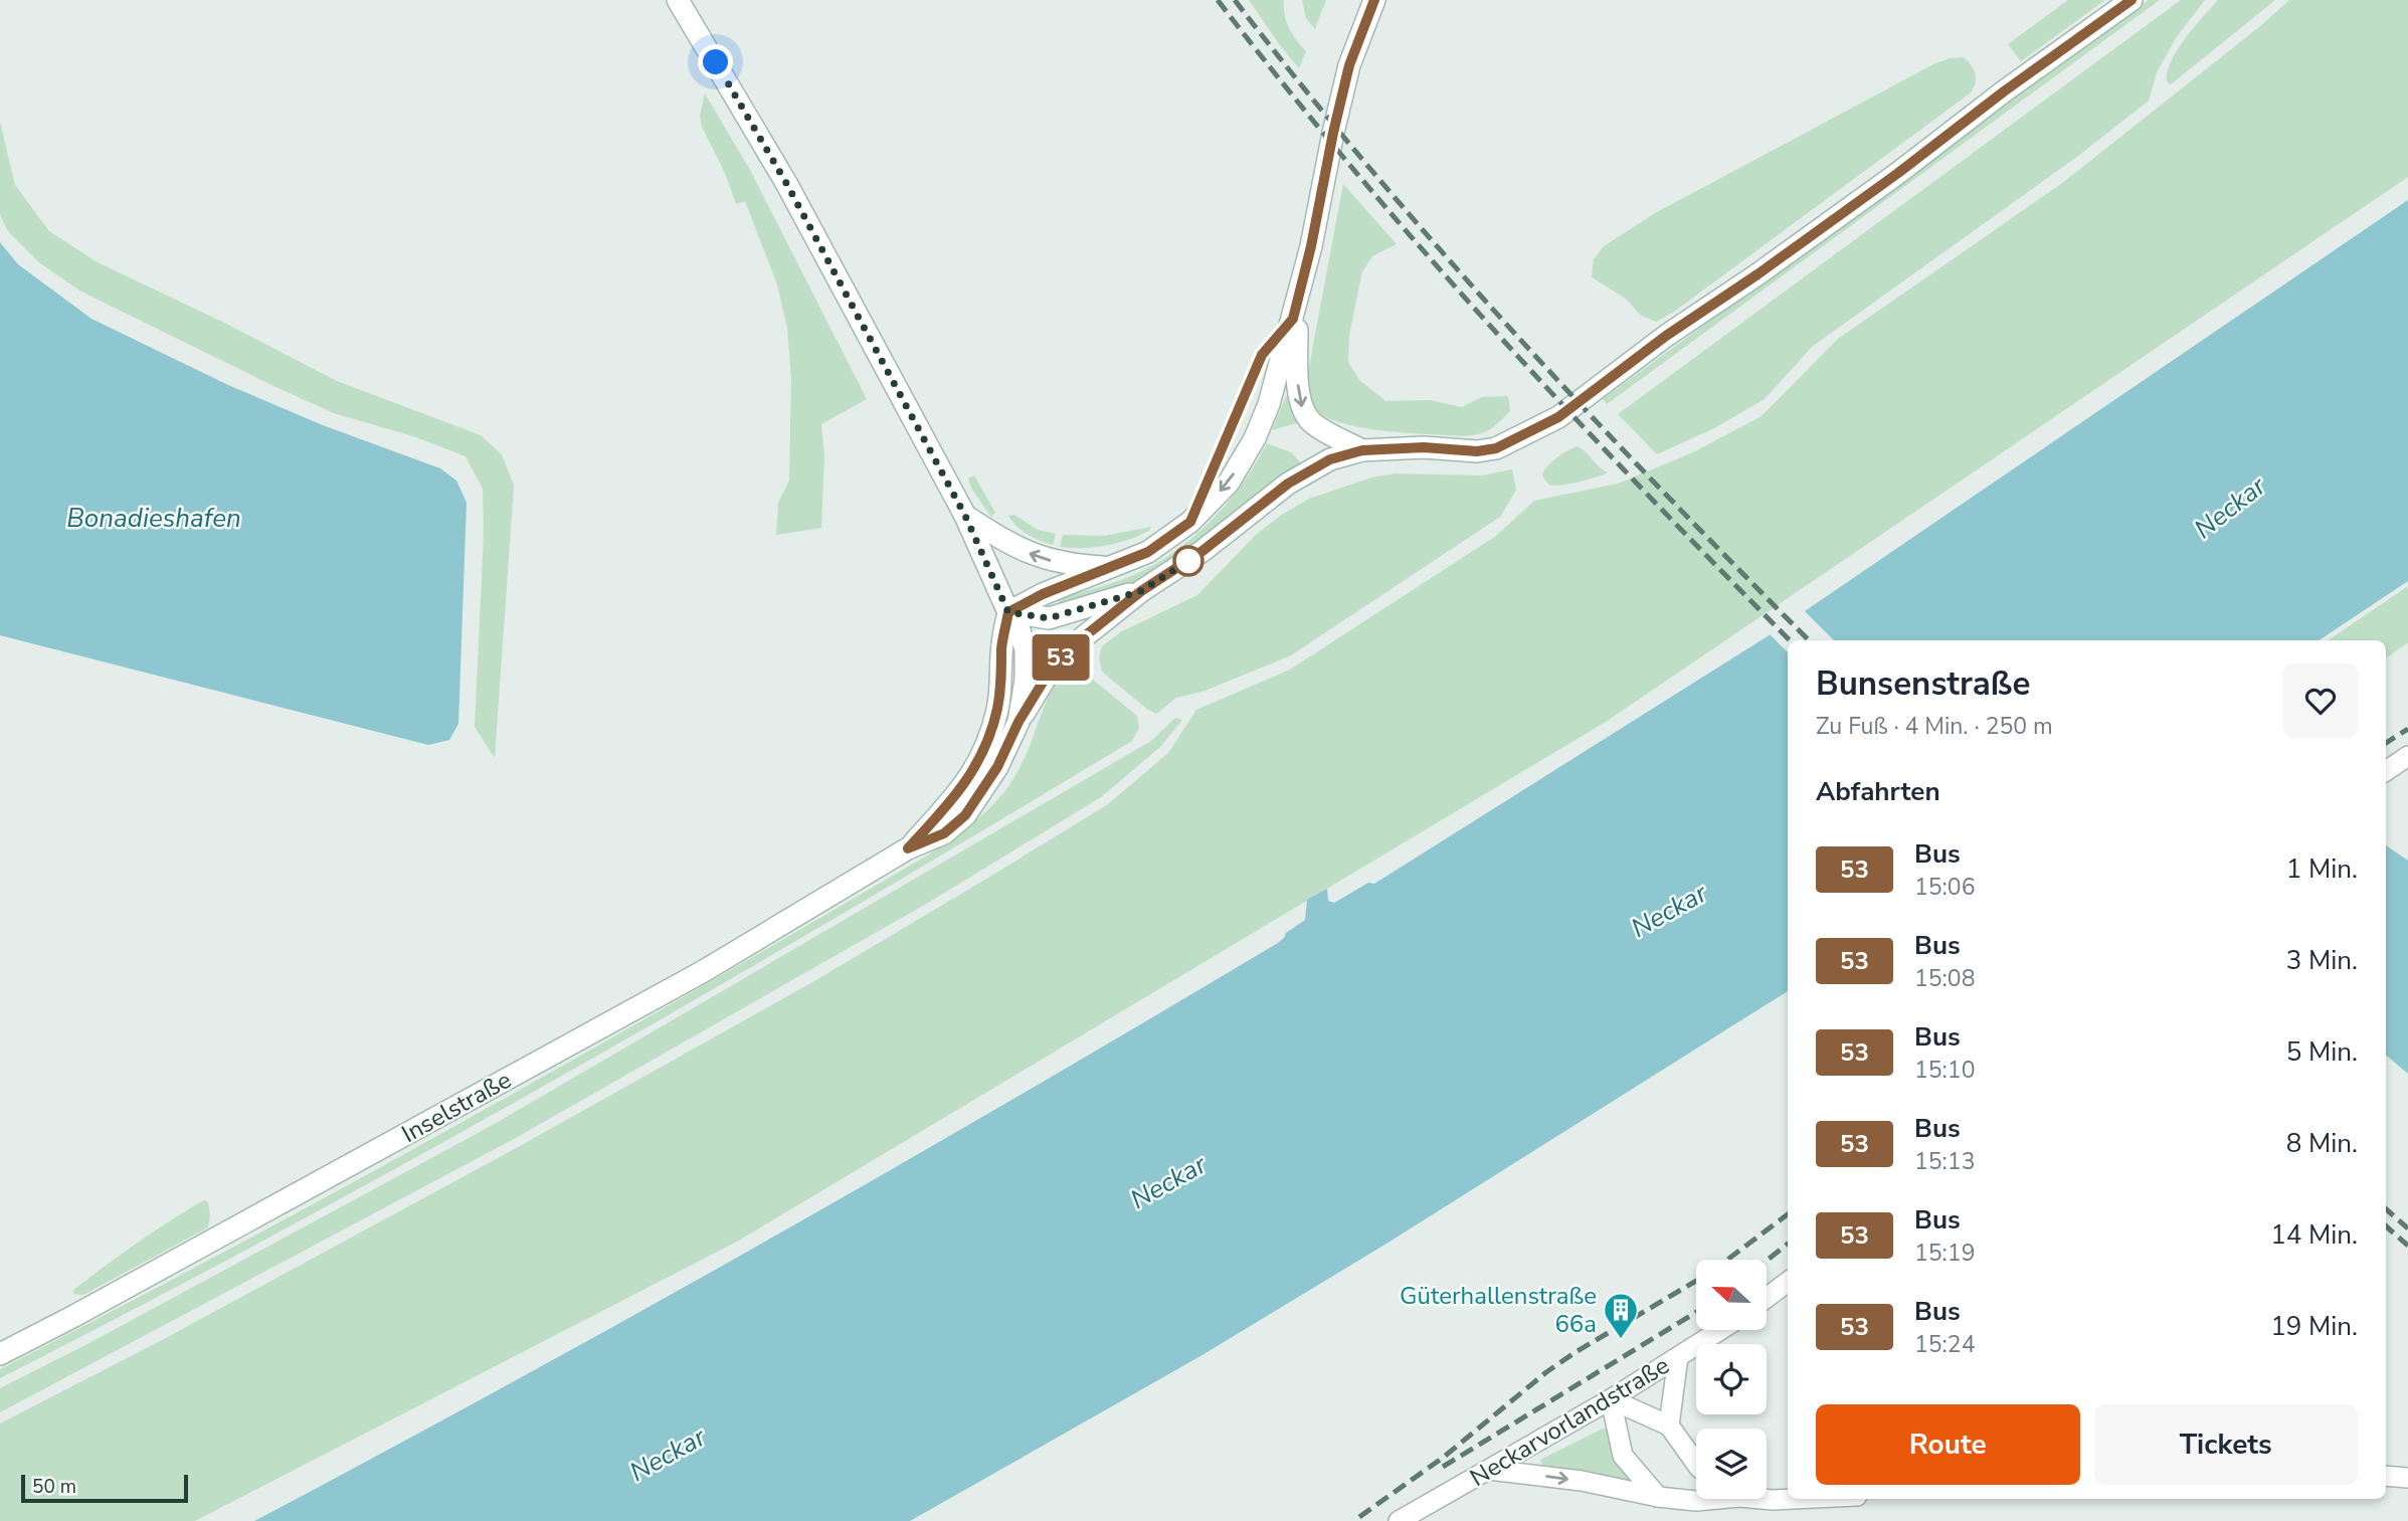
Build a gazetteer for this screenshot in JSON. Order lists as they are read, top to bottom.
{
  "streets": {
    "street": ["Inselstraße", "Neckarvorlandstraße"]
  },
  "water": ["Neckar", "Bonadieshafen"],
  "places": {
    "building": ["Güterhallenstraße 66a"]
  },
  "lines": ["bus line 53"],
  "scale_bar": "50 m",
  "north": "left",
  "page": {
    "on_map": "53",
    "heading": [
      ["Bunsenstraße", "Zu Fuß · 4 Min. · 250 m"],
      "Abfahrten"
    ],
    "list": [
      {
        "mark": "53",
        "name": "Bus",
        "note": "15:06",
        "value": "1 Min."
      },
      {
        "mark": "53",
        "name": "Bus",
        "note": "15:08",
        "value": "3 Min."
      },
      {
        "mark": "53",
        "name": "Bus",
        "note": "15:10",
        "value": "5 Min."
      },
      {
        "mark": "53",
        "name": "Bus",
        "note": "15:13",
        "value": "8 Min."
      },
      {
        "mark": "53",
        "name": "Bus",
        "note": "15:19",
        "value": "14 Min."
      },
      {
        "mark": "53",
        "name": "Bus",
        "note": "15:24",
        "value": "19 Min."
      }
    ],
    "buttons": ["Route", "Tickets"],
    "scale": "50 m"
  }
}
